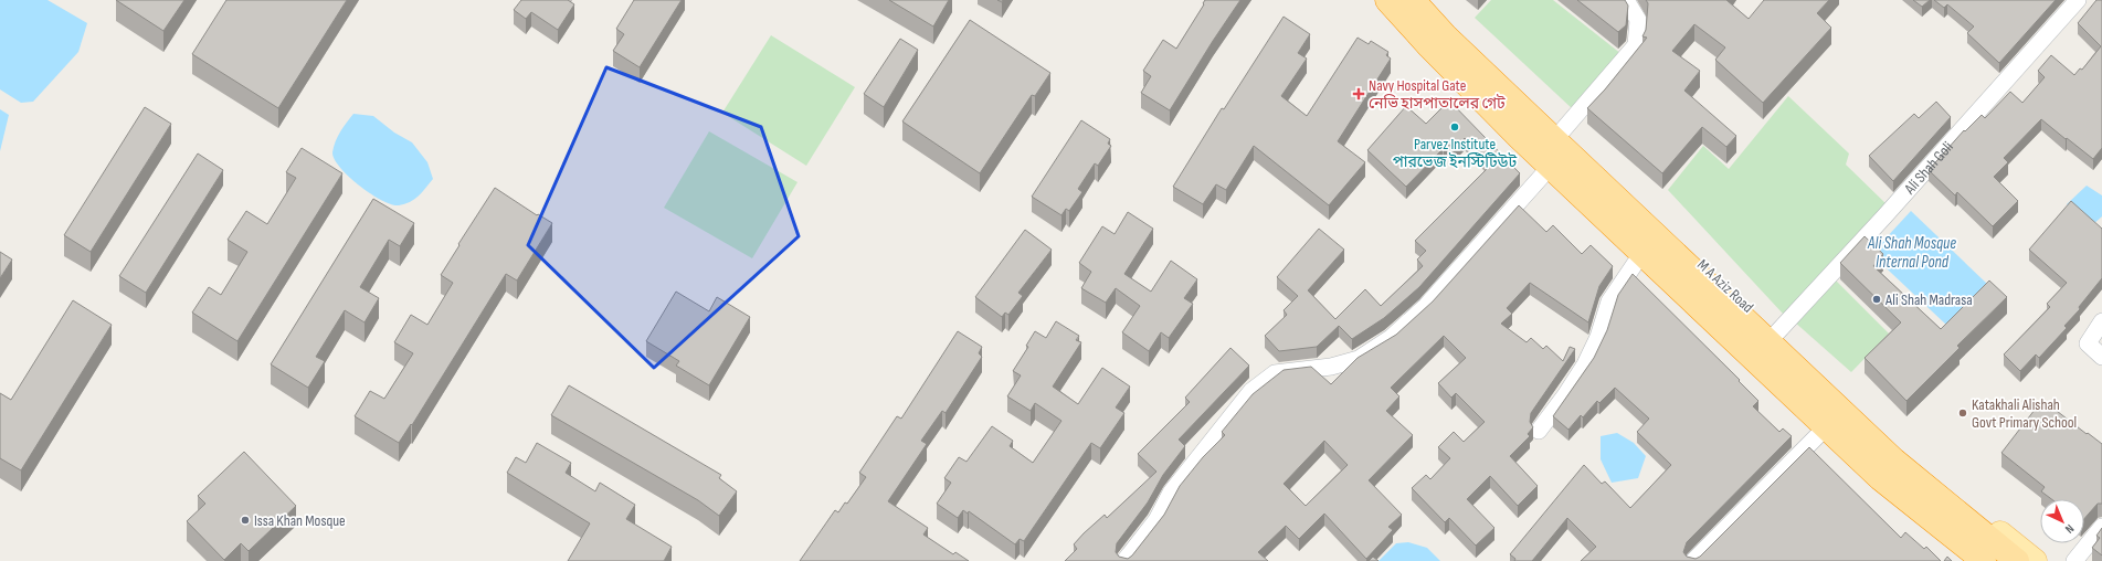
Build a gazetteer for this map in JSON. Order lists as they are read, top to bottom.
{
  "streets": {
    "main road": ["M A Aziz Road"],
    "street": ["Ali Shah Goli"]
  },
  "crossings": [
    ["Ali Shah Goli", "M A Aziz Road"]
  ],
  "water": ["Ali Shah Mosque Internal Pond"],
  "places": {
    "health": ["Navy Hospital Gate নেভি হাসপাতালের গেট"],
    "other": [
      "Parvez Institute পারভেজ ইনস্টিটিউট",
      "Ali Shah Madrasa",
      "Katakhali Alishah Govt Primary School",
      "Issa Khan Mosque"
    ]
  },
  "north": "bottom right"
}
